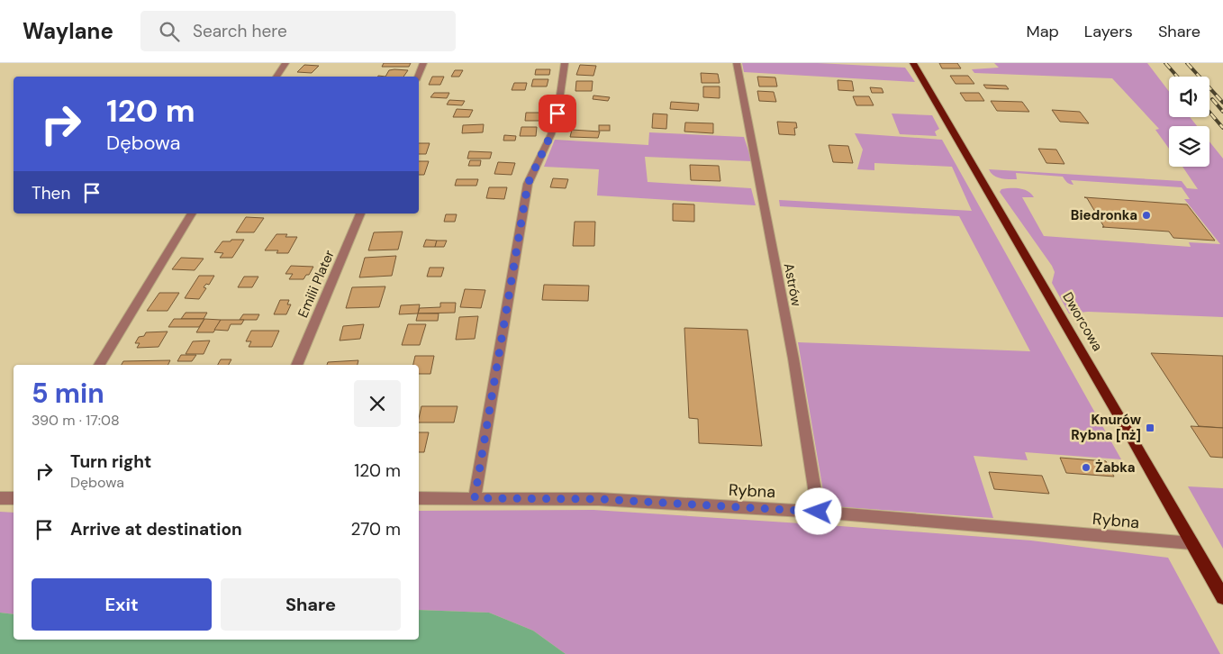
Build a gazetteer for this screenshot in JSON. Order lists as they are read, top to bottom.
{
  "streets": {
    "main road": ["Dworcowa"],
    "street": ["Emilii Plater", "Astrów", "Rybna"]
  },
  "crossings": [
    ["Astrów", "Rybna"],
    ["Dworcowa", "Rybna"]
  ],
  "places": {
    "other": ["Biedronka", "Żabka"],
    "transit": ["Knurów Rybna [nż]"]
  },
  "page": {
    "header": "Waylane",
    "search": "Search here",
    "nav": ["Map", "Layers", "Share"],
    "turn": ["120 m", "Dębowa"],
    "then": "Then",
    "heading": ["5 min", "390 m · 17:08"],
    "list": [
      {
        "name": "Turn right",
        "note": "Dębowa",
        "value": "120 m"
      },
      {
        "name": "Arrive at destination",
        "value": "270 m"
      }
    ],
    "buttons": ["Exit", "Share"]
  }
}
